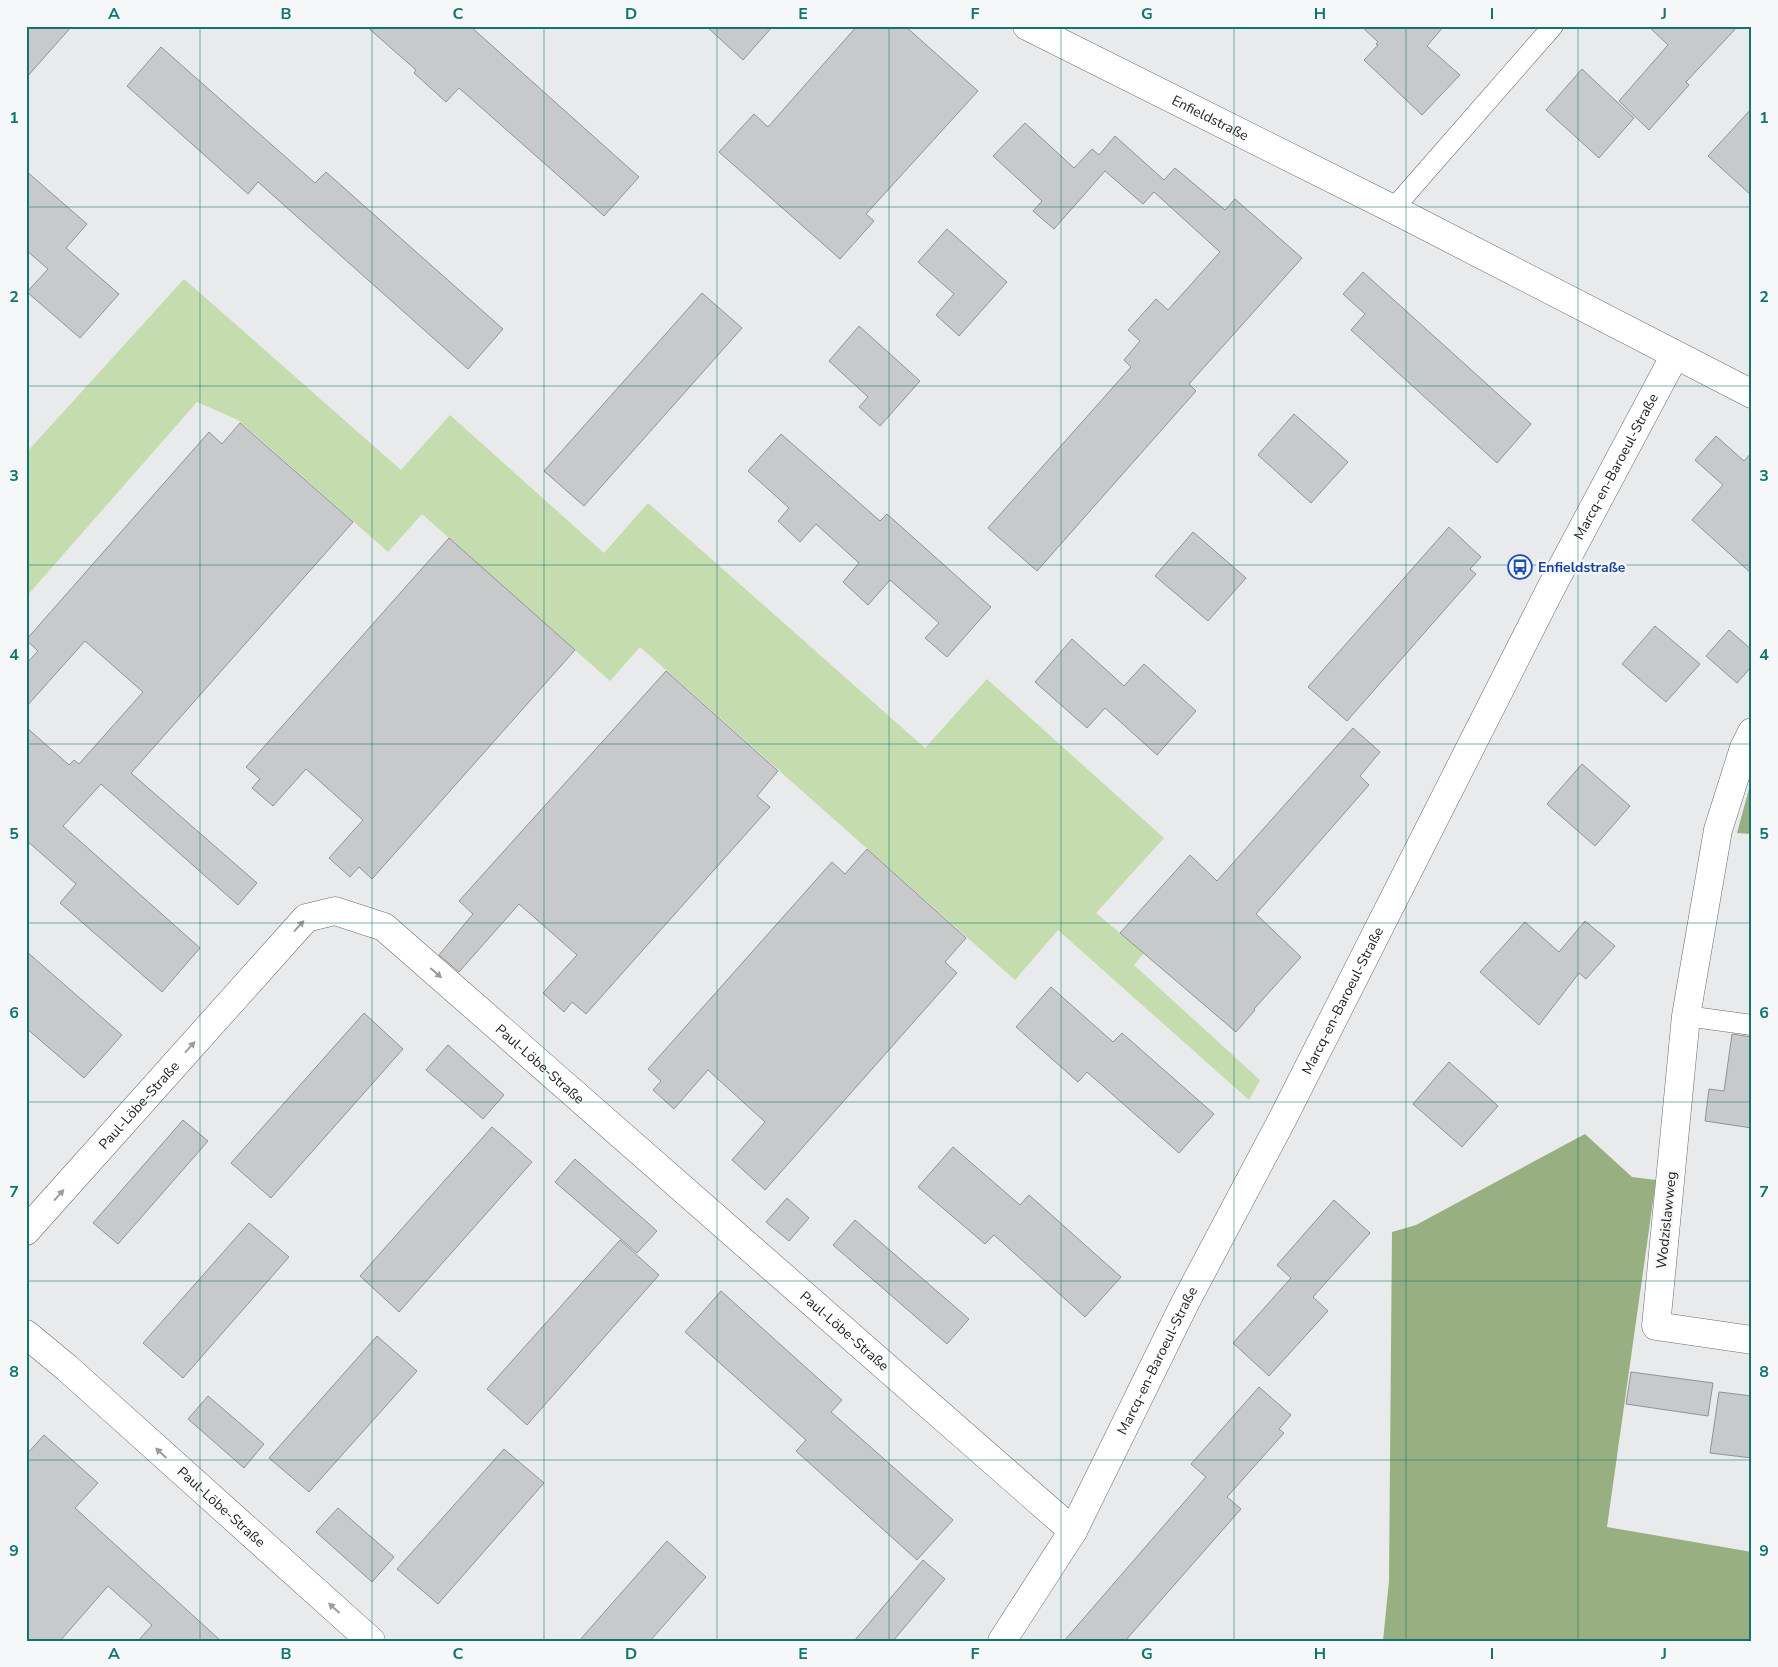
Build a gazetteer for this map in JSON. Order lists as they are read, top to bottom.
{
  "streets": {
    "street": [
      "Enfieldstraße",
      "Marcq-en-Baroeul-Straße",
      "Paul-Löbe-Straße",
      "Wodzislawweg"
    ]
  },
  "crossings": [
    ["Enfieldstraße", "Marcq-en-Baroeul-Straße"],
    ["Marcq-en-Baroeul-Straße", "Paul-Löbe-Straße"]
  ],
  "places": {
    "bus stop": ["Enfieldstraße"]
  },
  "grid": {
    "columns": [
      "A",
      "B",
      "C",
      "D",
      "E",
      "F",
      "G",
      "H",
      "I",
      "J"
    ],
    "rows": [
      "1",
      "2",
      "3",
      "4",
      "5",
      "6",
      "7",
      "8",
      "9"
    ]
  }
}
